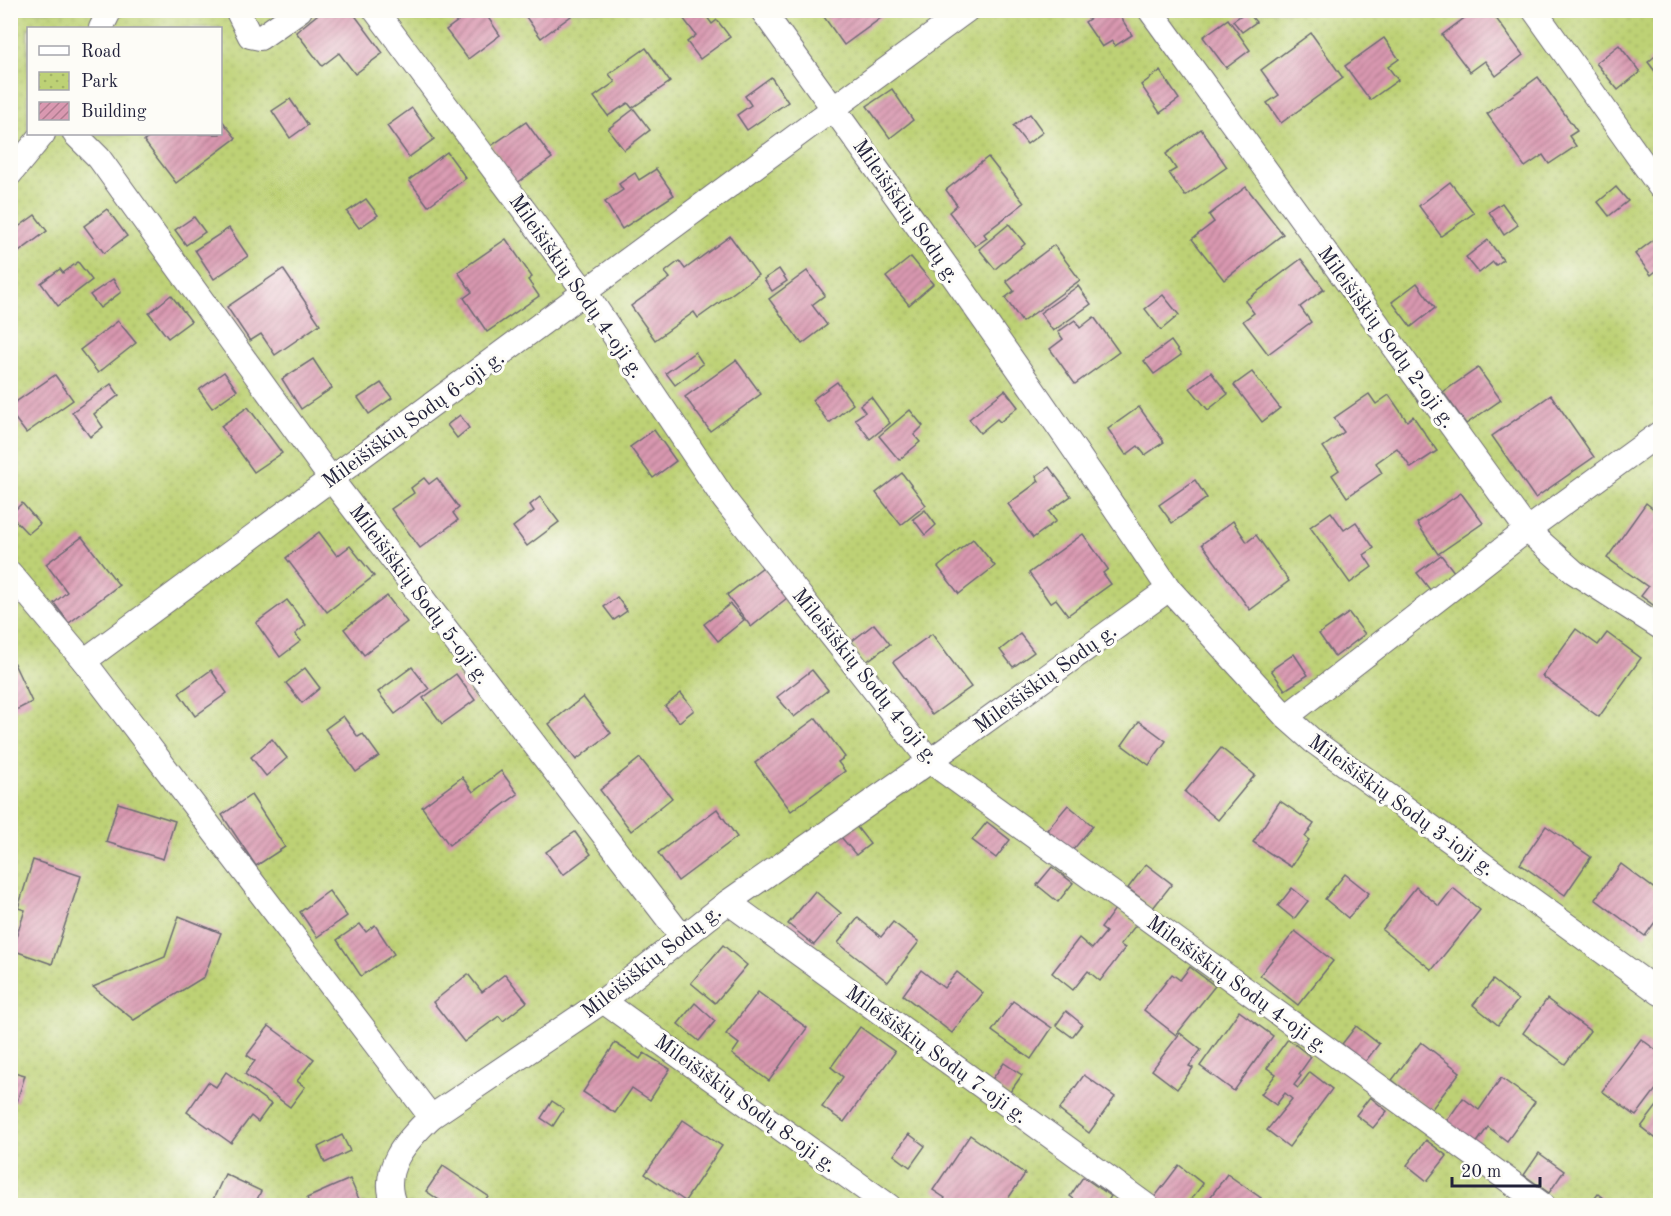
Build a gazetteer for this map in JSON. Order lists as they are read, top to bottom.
{
  "streets": {
    "street": [
      "Mileišiškių Sodų g.",
      "Mileišiškių Sodų 4-oji g.",
      "Mileišiškių Sodų 2-oji g.",
      "Mileišiškių Sodų 6-oji g.",
      "Mileišiškių Sodų 5-oji g.",
      "Mileišiškių Sodų 3-ioji g.",
      "Mileišiškių Sodų 7-oji g.",
      "Mileišiškių Sodų 8-oji g."
    ]
  },
  "crossings": [
    ["Mileišiškių Sodų g.", "Mileišiškių Sodų 4-oji g."],
    ["Mileišiškių Sodų g.", "Mileišiškių Sodų 6-oji g."],
    ["Mileišiškių Sodų g.", "Mileišiškių Sodų 5-oji g."],
    ["Mileišiškių Sodų g.", "Mileišiškių Sodų 3-ioji g."],
    ["Mileišiškių Sodų g.", "Mileišiškių Sodų 7-oji g."],
    ["Mileišiškių Sodų g.", "Mileišiškių Sodų 8-oji g."],
    ["Mileišiškių Sodų 4-oji g.", "Mileišiškių Sodų 6-oji g."],
    ["Mileišiškių Sodų 6-oji g.", "Mileišiškių Sodų 5-oji g."]
  ],
  "legend": ["Road", "Park", "Building"],
  "scale_bar": "20 m"
}
